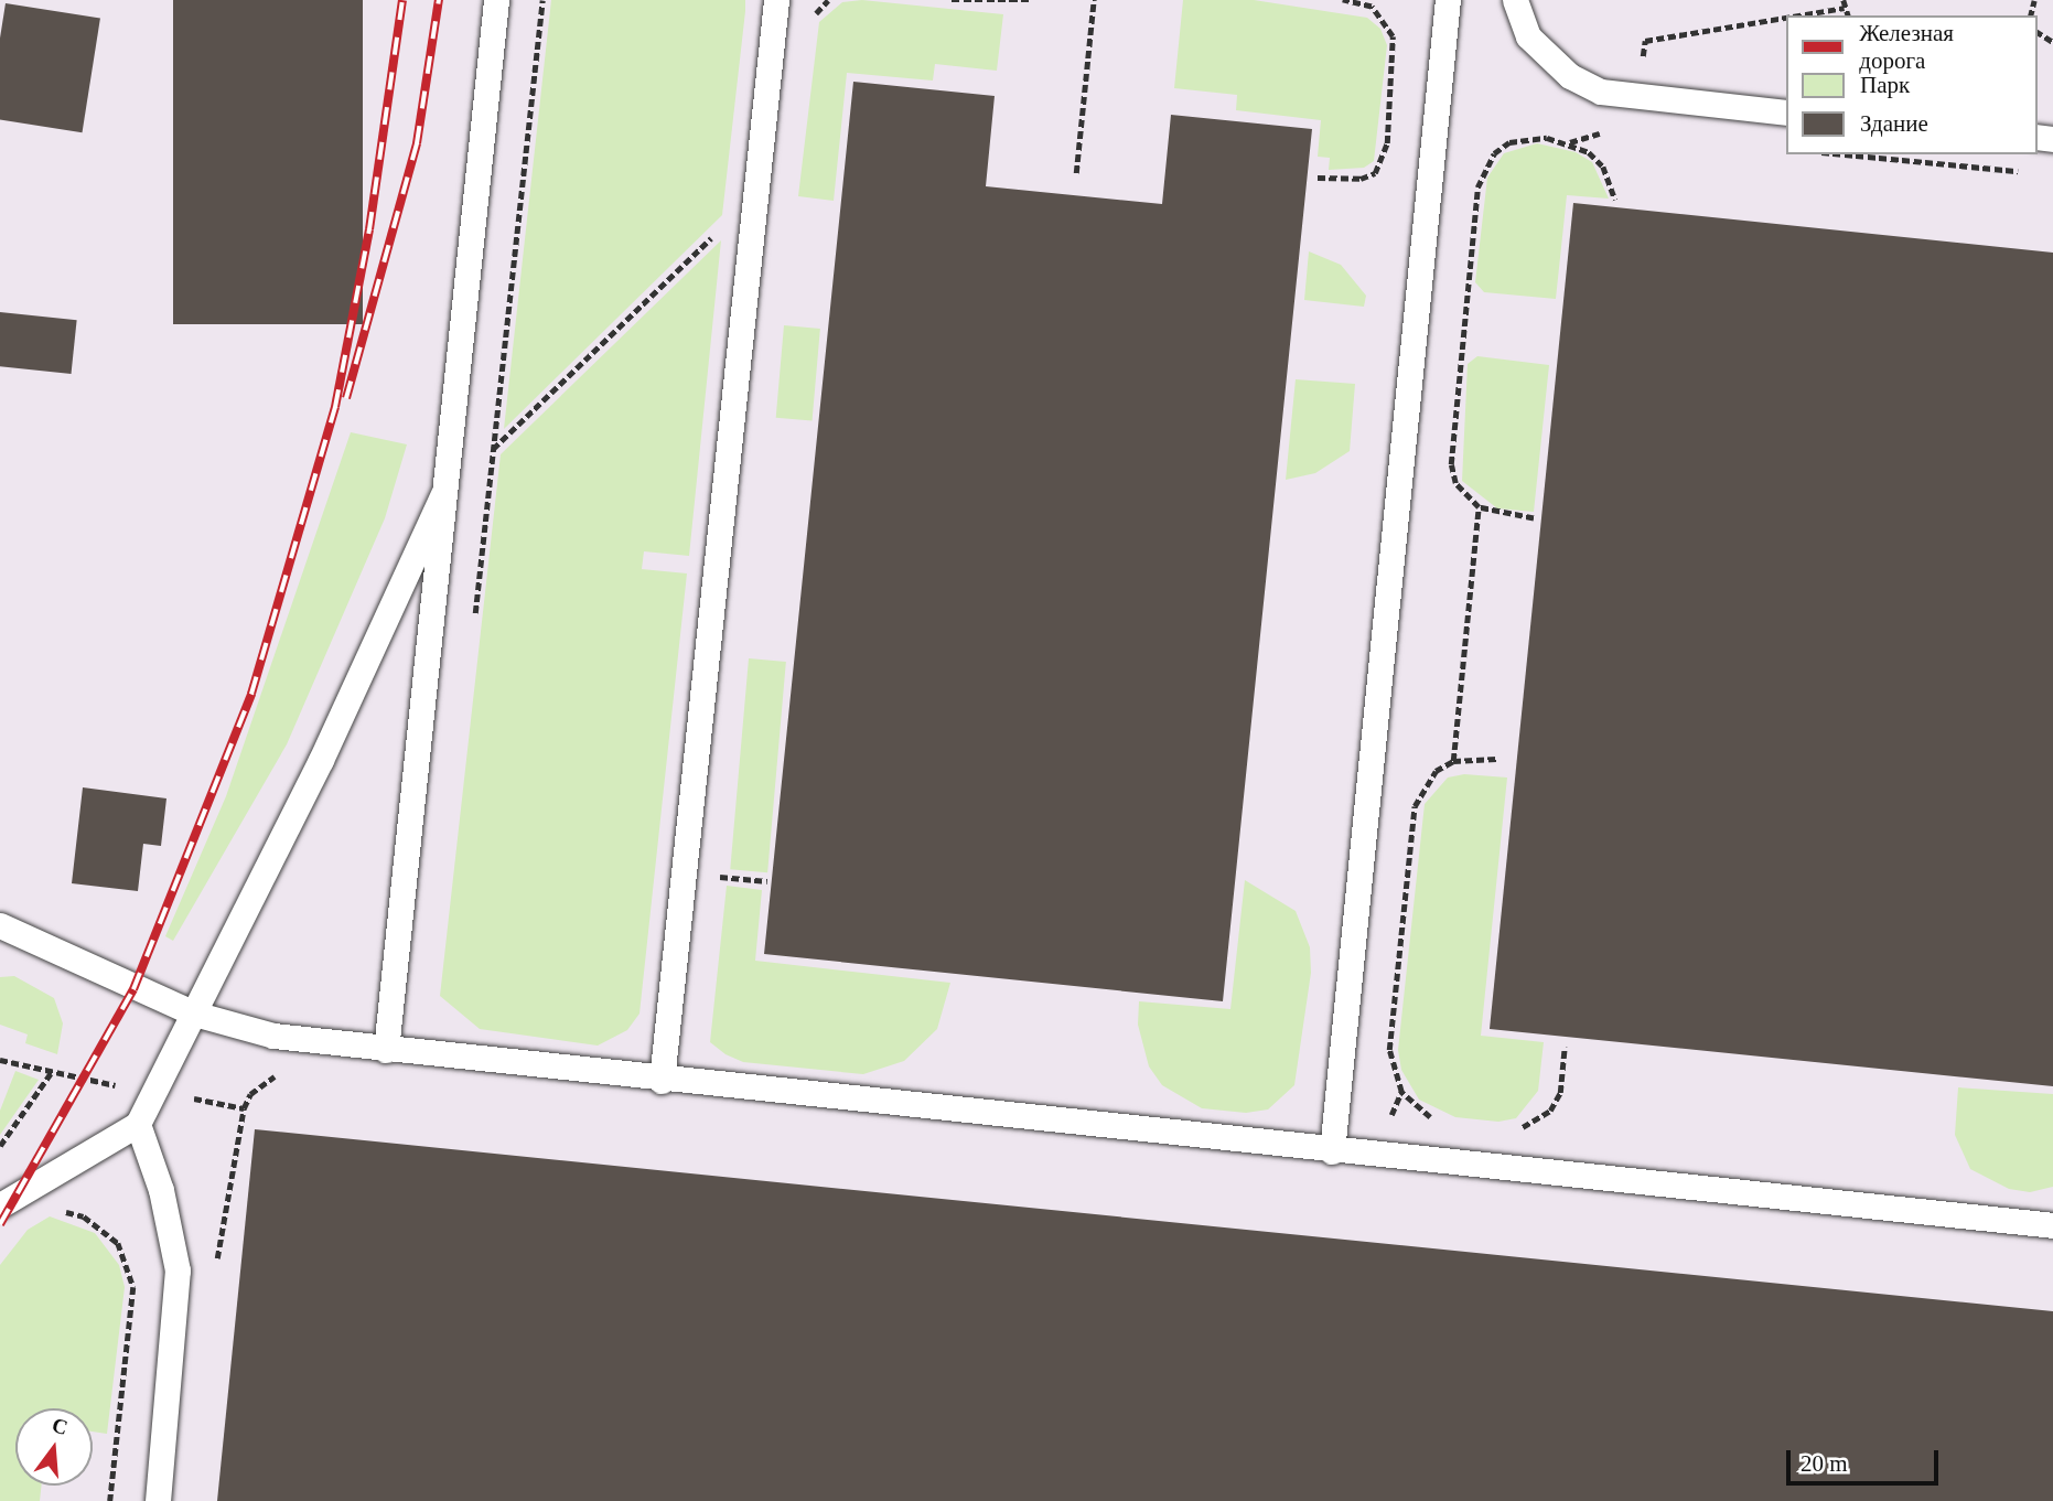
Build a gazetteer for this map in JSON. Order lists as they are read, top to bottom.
{
  "legend": ["Железная дорога", "Парк", "Здание"],
  "scale_bar": "20 m",
  "north": "top"
}
